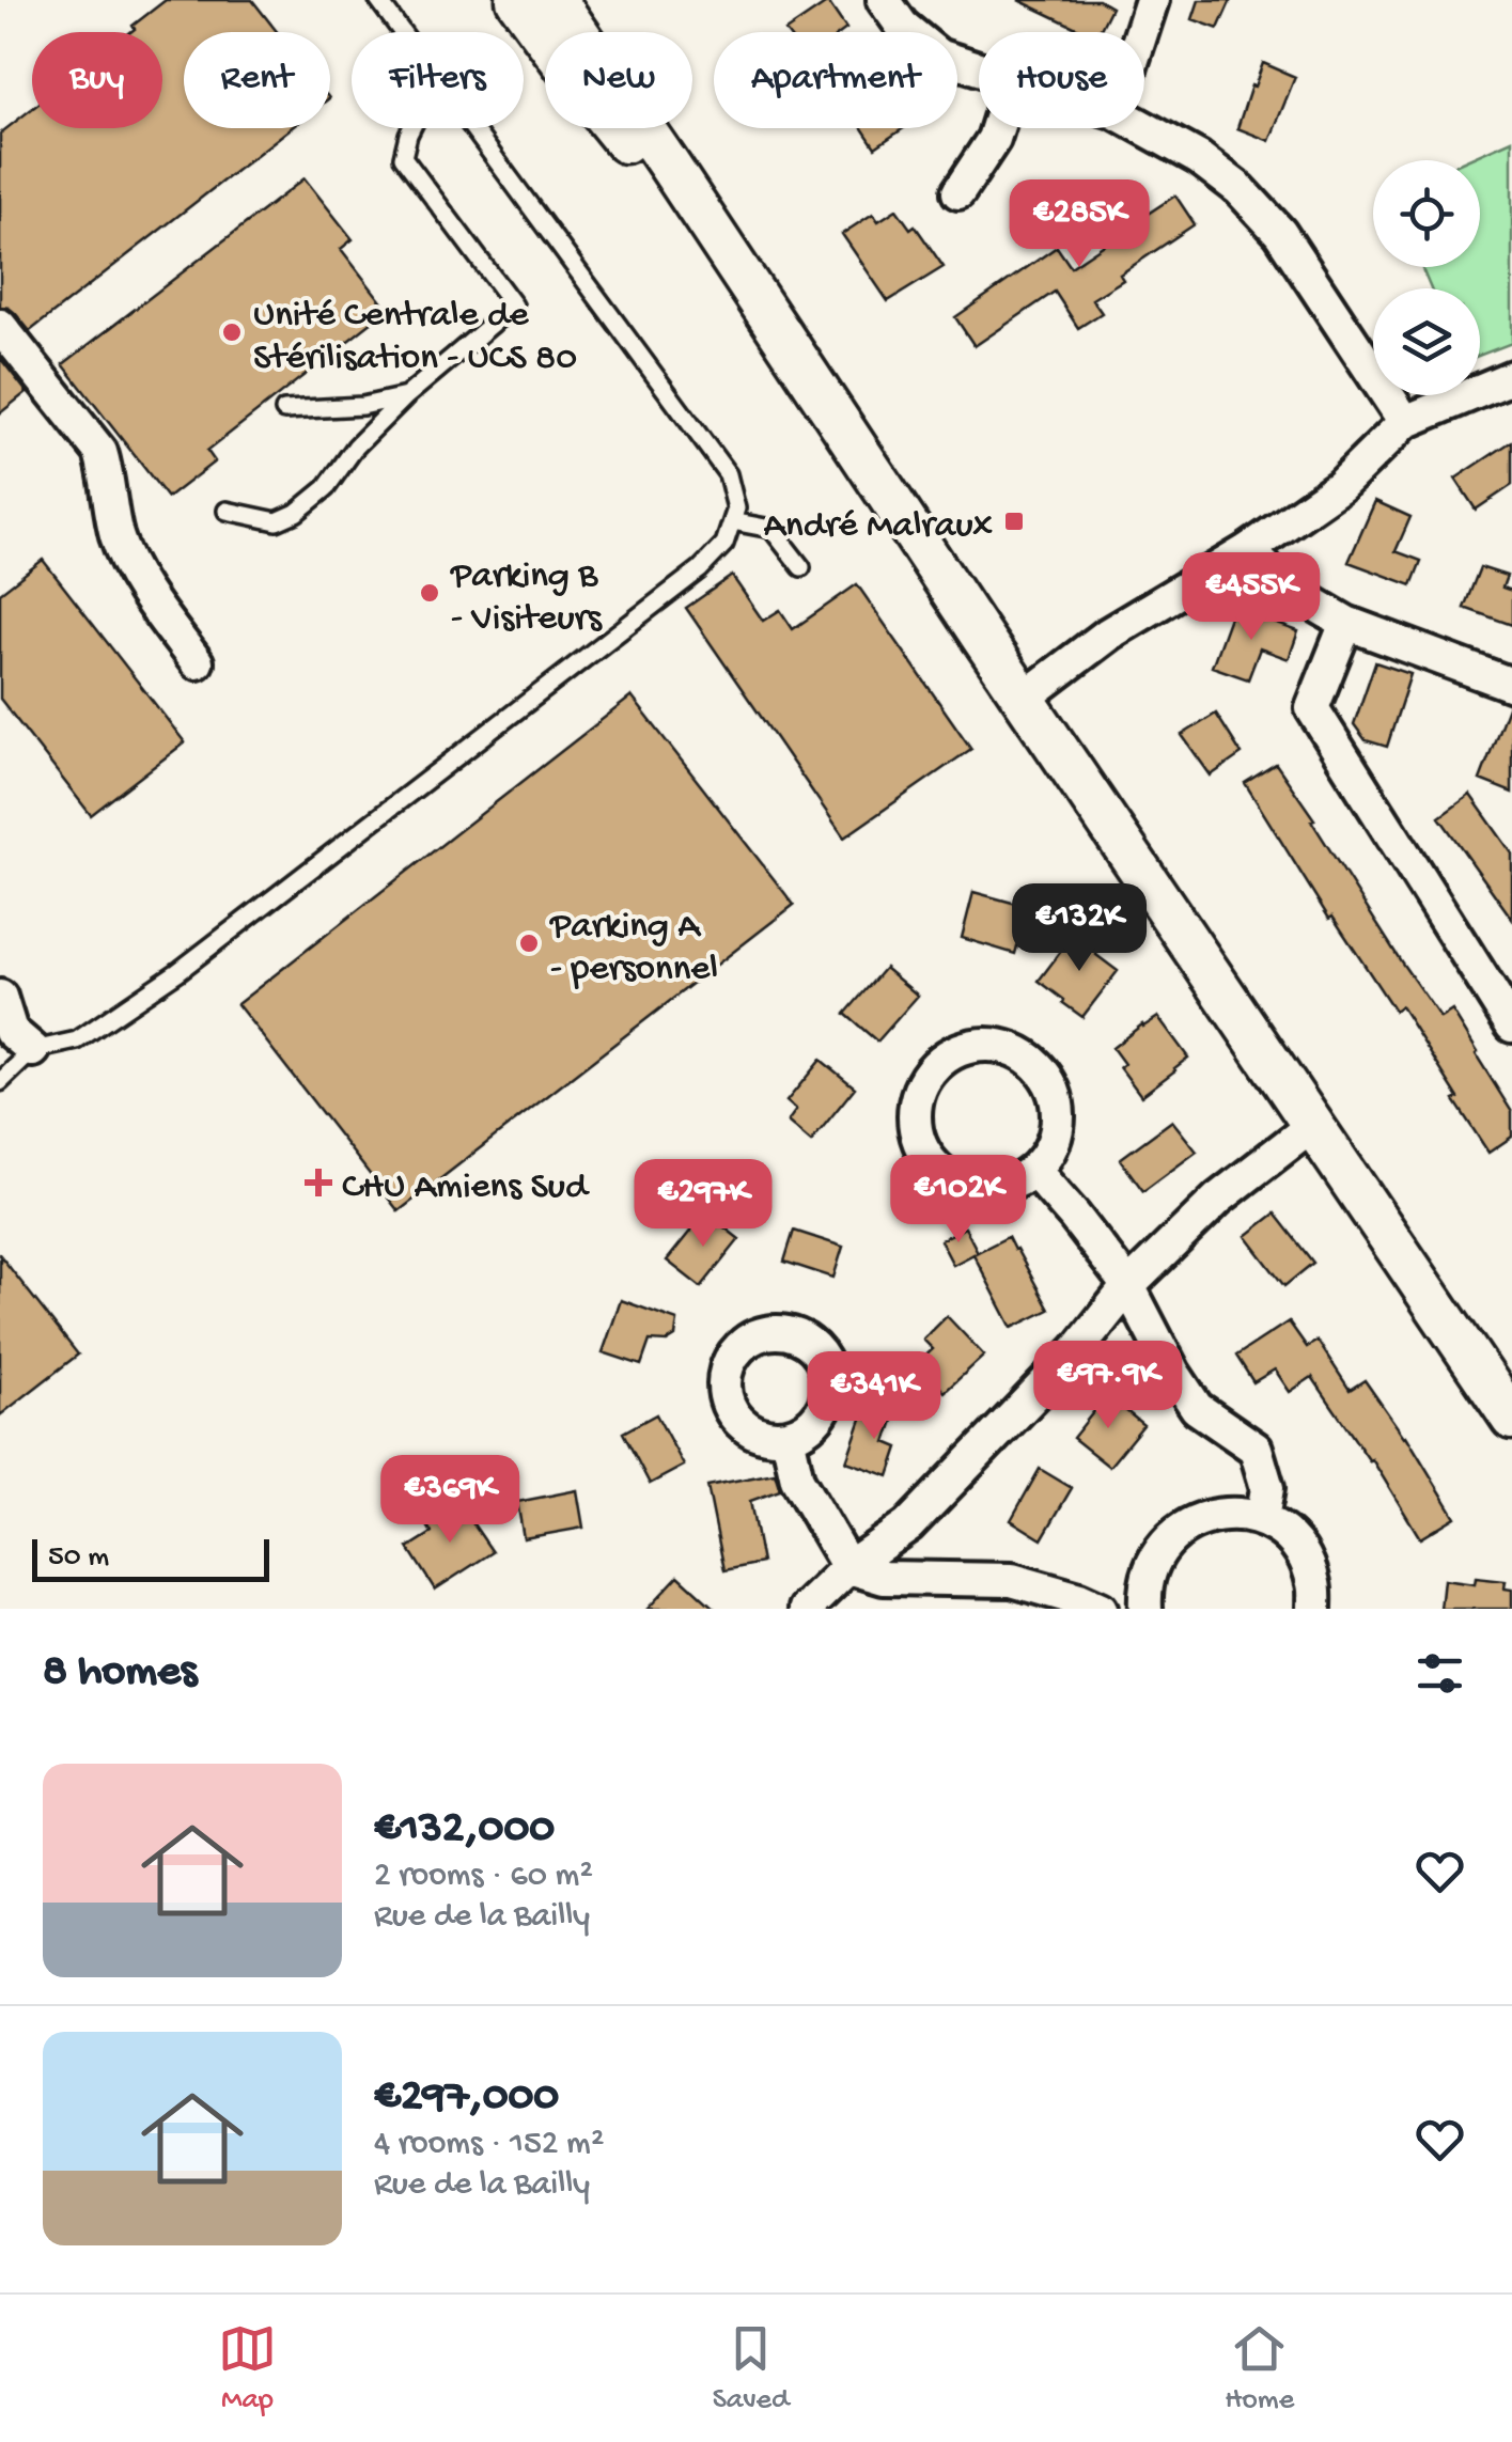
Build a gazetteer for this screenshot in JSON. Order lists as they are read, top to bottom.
{
  "places": {
    "other": ["Unité Centrale de Stérilisation - UCS 80", "Parking B - Visiteurs", "Parking A - personnel"],
    "transit": ["André Malraux"],
    "health": ["CHU Amiens Sud"]
  },
  "scale_bar": "50 m",
  "page": {
    "chip": [
      "Buy",
      "Rent",
      "Filters",
      "New",
      "Apartment",
      "House"
    ],
    "price": [
      "€285K",
      "€455K",
      "€132K",
      "€102K",
      "€297K",
      "€97.9K",
      "€341K",
      "€369K"
    ],
    "scale": "50 m",
    "heading": "8 homes",
    "list": [
      {
        "name": "€132,000",
        "note": "2 rooms · 60 m² · Rue de la Bailly"
      },
      {
        "name": "€297,000",
        "note": "4 rooms · 152 m² · Rue de la Bailly"
      }
    ],
    "tabs": ["Map", "Saved", "Home"]
  }
}
